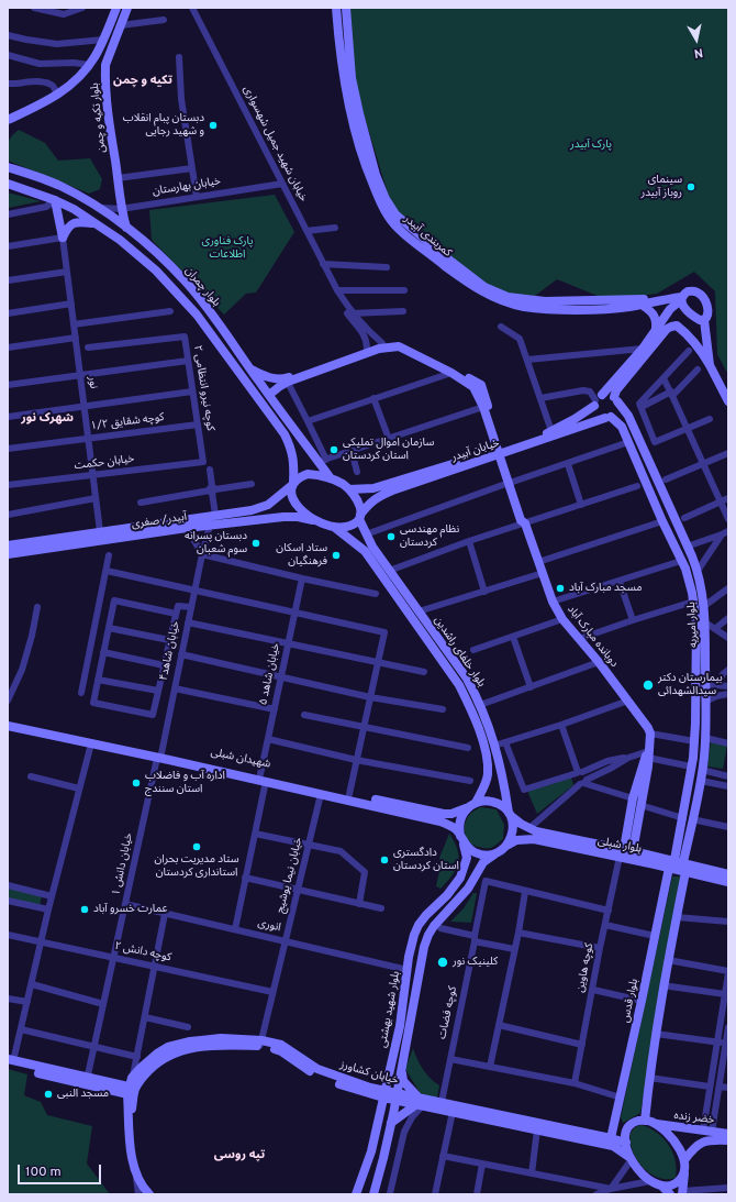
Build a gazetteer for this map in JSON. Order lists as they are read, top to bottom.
{
  "streets": {
    "main road": [
      "بلوار تکیه و چمن",
      "کمربندی آبیدر",
      "بلوار چمران",
      "خیابان آبیدر",
      "آبیدر/ صفری",
      "بلوار امیریه",
      "دوبانده مبارک آباد",
      "بلوار خلفای راشدین",
      "شهیدان شبلی",
      "بلوار شبلی",
      "بلوار قدس",
      "بلوار شهید بهشتی",
      "خیابان کشاورز",
      "خضر زنده"
    ],
    "street": [
      "خیابان شهید جمیل شهسواری",
      "خیابان بهارستان",
      "نور",
      "کوچه نیرو انتظامی ۲",
      "کوچه شقایق ۱/۲",
      "خیابان حکمت",
      "خیابان شاهد۴",
      "خیابان شاهد ۵",
      "خیابان دانش ۱",
      "خیابان نیما یوشیج",
      "انوری",
      "کوچه دانش ۲",
      "کوچه هاوین",
      "کوچه فضات"
    ]
  },
  "crossings": [
    ["بلوار تکیه و چمن", "خیابان بهارستان"],
    ["بلوار تکیه و چمن", "بلوار چمران"],
    ["خیابان شهید جمیل شهسواری", "خیابان بهارستان"],
    ["خیابان بهارستان", "بلوار چمران"],
    ["کمربندی آبیدر", "خیابان آبیدر"],
    ["بلوار چمران", "خیابان آبیدر"],
    ["بلوار چمران", "آبیدر/ صفری"],
    ["بلوار چمران", "بلوار خلفای راشدین"],
    ["نور", "کوچه شقایق ۱/۲"],
    ["نور", "خیابان حکمت"],
    ["نور", "آبیدر/ صفری"],
    ["کوچه نیرو انتظامی ۲", "کوچه شقایق ۱/۲"],
    ["کوچه نیرو انتظامی ۲", "خیابان حکمت"],
    ["خیابان آبیدر", "آبیدر/ صفری"],
    ["خیابان آبیدر", "بلوار امیریه"],
    ["خیابان آبیدر", "دوبانده مبارک آباد"],
    ["خیابان آبیدر", "بلوار خلفای راشدین"],
    ["آبیدر/ صفری", "خیابان شاهد۴"],
    ["آبیدر/ صفری", "بلوار خلفای راشدین"],
    ["بلوار امیریه", "بلوار شبلی"],
    ["بلوار امیریه", "بلوار قدس"],
    ["خیابان شاهد۴", "شهیدان شبلی"],
    ["خیابان شاهد۴", "خیابان دانش ۱"],
    ["بلوار خلفای راشدین", "شهیدان شبلی"],
    ["بلوار خلفای راشدین", "بلوار شبلی"],
    ["بلوار خلفای راشدین", "بلوار شهید بهشتی"],
    ["خیابان شاهد ۵", "شهیدان شبلی"],
    ["خیابان شاهد ۵", "انوری"],
    ["شهیدان شبلی", "بلوار شبلی"],
    ["شهیدان شبلی", "خیابان دانش ۱"],
    ["شهیدان شبلی", "خیابان نیما یوشیج"],
    ["شهیدان شبلی", "بلوار شهید بهشتی"],
    ["بلوار شبلی", "کوچه هاوین"],
    ["بلوار شبلی", "بلوار قدس"],
    ["بلوار شبلی", "بلوار شهید بهشتی"],
    ["خیابان دانش ۱", "انوری"],
    ["خیابان دانش ۱", "کوچه دانش ۲"],
    ["خیابان نیما یوشیج", "انوری"],
    ["خیابان نیما یوشیج", "کوچه دانش ۲"],
    ["خیابان نیما یوشیج", "خیابان کشاورز"],
    ["انوری", "بلوار شهید بهشتی"],
    ["بلوار قدس", "خیابان کشاورز"],
    ["بلوار شهید بهشتی", "خیابان کشاورز"],
    ["کوچه فضات", "خیابان کشاورز"],
    ["خیابان کشاورز", "خضر زنده"]
  ],
  "districts": ["تکیه و چمن", "شهرک نور", "تپه روسی"],
  "parks": ["پارک آبیدر", "پارک فناوری اطلاعات"],
  "places": [
    "دبستان پبام انقلاب و شهید رجایی",
    "سینمای روباز آبیدر",
    "سازمان اموال تملیکی استان کردستان",
    "نظام مهندسی کردستان",
    "دبستان پسرانه سوم شعبان",
    "ستاد اسکان فرهنگیان",
    "مسجد مبارک آباد",
    "بیمارستان دکتر سیدالشهدائی",
    "اداره آب و فاضلاب استان سنندج",
    "ستاد مدیریت بحران استانداری کردستان",
    "دادگستری استان کردستان",
    "عمارت خسرو آباد",
    "کلینیک نور",
    "مسجد النبی"
  ],
  "scale_bar": "100 m",
  "north": "bottom"
}
